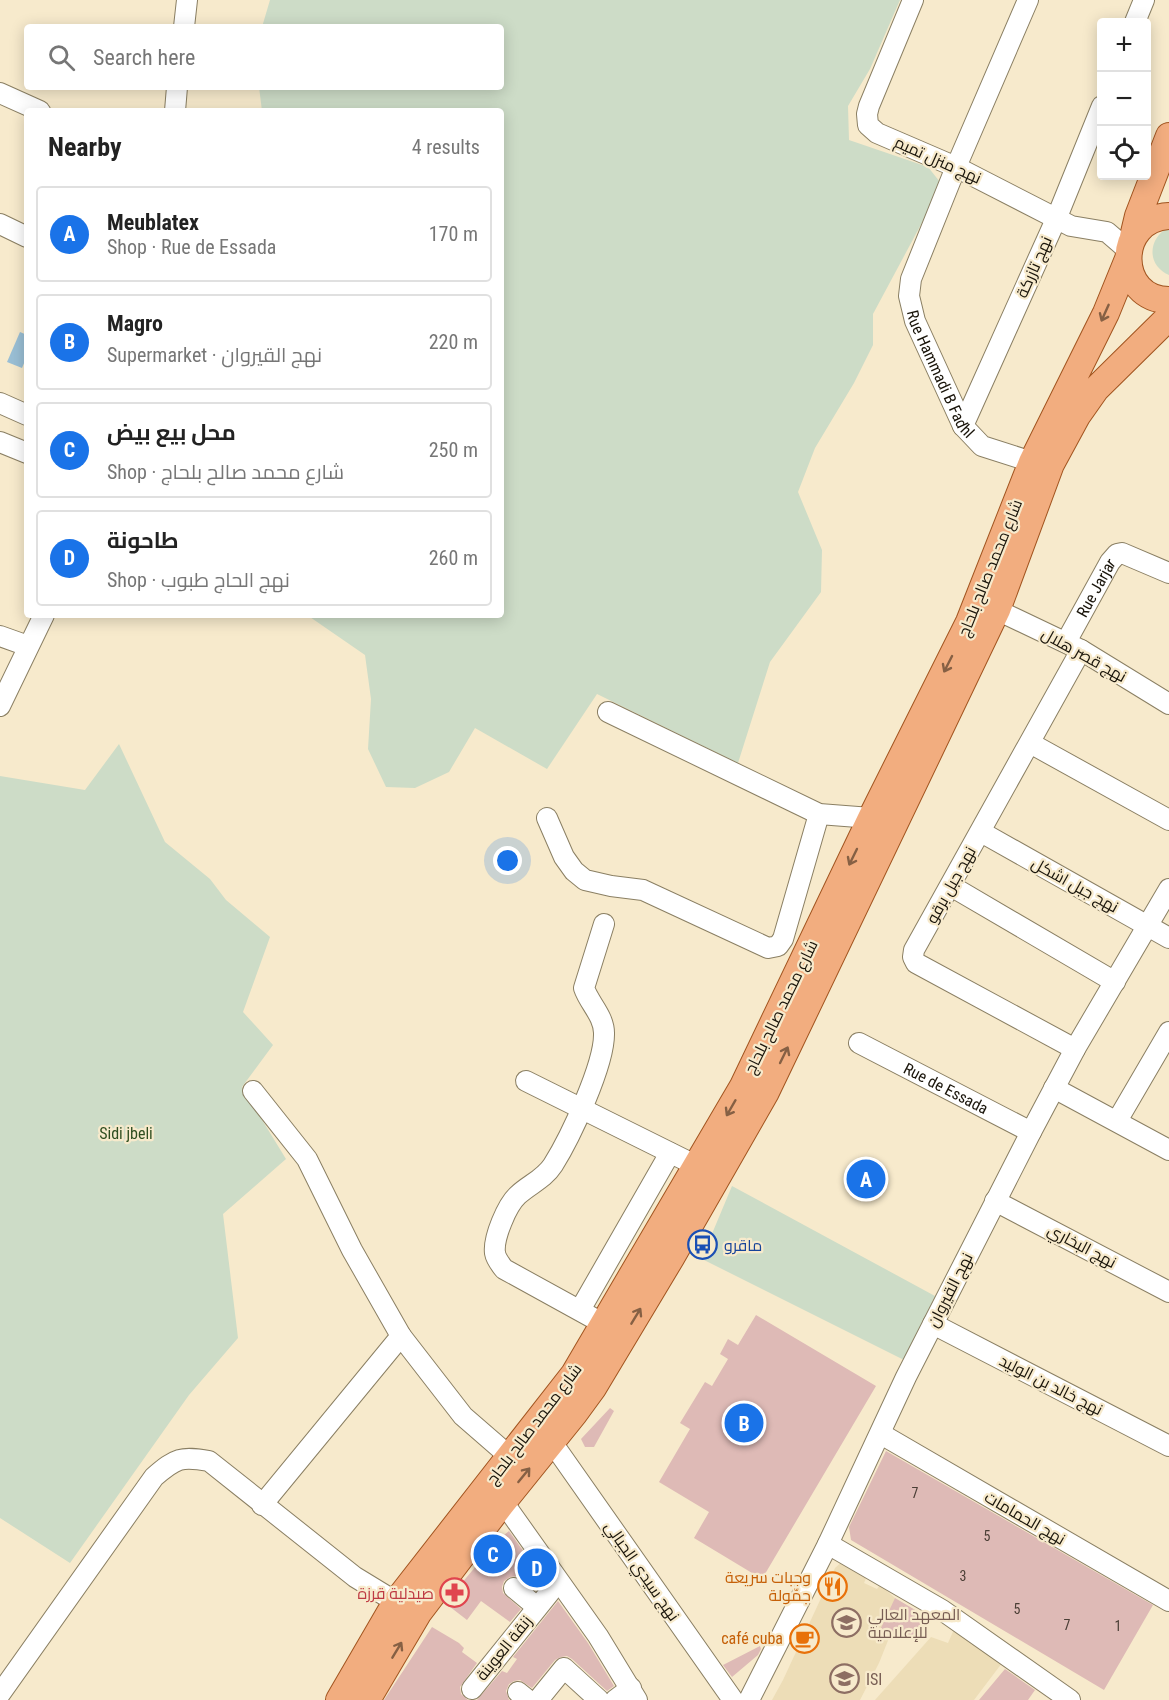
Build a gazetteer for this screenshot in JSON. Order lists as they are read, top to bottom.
{
  "streets": {
    "main road": ["شارع محمد صالح بلحاج"],
    "street": [
      "نهج منزل تميم",
      "نهج تازركة",
      "Rue Hammadi B Fadhl",
      "Rue Jarjar",
      "نهج قصر هلال",
      "نهج جبل برقو",
      "نهج جبل اشكل",
      "Rue de Essada",
      "نهج البخاري",
      "نهج القيروان",
      "نهج خالد بن الوليد",
      "نهج الحمامات",
      "نهج سيدي الجبالي",
      "زنقة العوينة"
    ]
  },
  "crossings": [
    ["نهج منزل تميم", "نهج تازركة"],
    ["نهج منزل تميم", "Rue Hammadi B Fadhl"],
    ["نهج منزل تميم", "شارع محمد صالح بلحاج"],
    ["نهج تازركة", "Rue Hammadi B Fadhl"],
    ["Rue Hammadi B Fadhl", "شارع محمد صالح بلحاج"],
    ["شارع محمد صالح بلحاج", "نهج قصر هلال"],
    ["شارع محمد صالح بلحاج", "نهج سيدي الجبالي"],
    ["Rue Jarjar", "نهج قصر هلال"],
    ["Rue Jarjar", "نهج جبل برقو"],
    ["نهج قصر هلال", "نهج جبل برقو"],
    ["نهج جبل برقو", "نهج جبل اشكل"],
    ["نهج جبل برقو", "نهج القيروان"],
    ["نهج جبل اشكل", "نهج القيروان"],
    ["Rue de Essada", "نهج القيروان"],
    ["نهج البخاري", "نهج القيروان"],
    ["نهج القيروان", "نهج خالد بن الوليد"],
    ["نهج القيروان", "نهج الحمامات"]
  ],
  "parks": ["Sidi jbeli"],
  "places": {
    "bus stop": ["ماقرو"],
    "restaurant": ["وجبات سريعة جمّولة"],
    "pharmacy": ["صيدلية قرزة"],
    "school or university": ["المعهد العالي للإعلامية", "ISI"],
    "cafe": ["café cuba"]
  },
  "house_numbers": [
    "7",
    "5",
    "3",
    "5",
    "7",
    "1"
  ],
  "page": {
    "map_buttons": ["+", "−"],
    "search": "Search here",
    "heading": ["Nearby", "4 results"],
    "list": [
      {
        "mark": "A",
        "name": "Meublatex",
        "note": "Shop · Rue de Essada",
        "value": "170 m"
      },
      {
        "mark": "B",
        "name": "Magro",
        "note": "Supermarket · نهج القيروان",
        "value": "220 m"
      },
      {
        "mark": "C",
        "name": "محل بيع بيض",
        "note": "Shop · شارع محمد صالح بلحاج",
        "value": "250 m"
      },
      {
        "mark": "D",
        "name": "طاحونة",
        "note": "Shop · نهج الحاج طبوب",
        "value": "260 m"
      }
    ],
    "pins": [
      "A",
      "B",
      "C",
      "D"
    ]
  }
}
